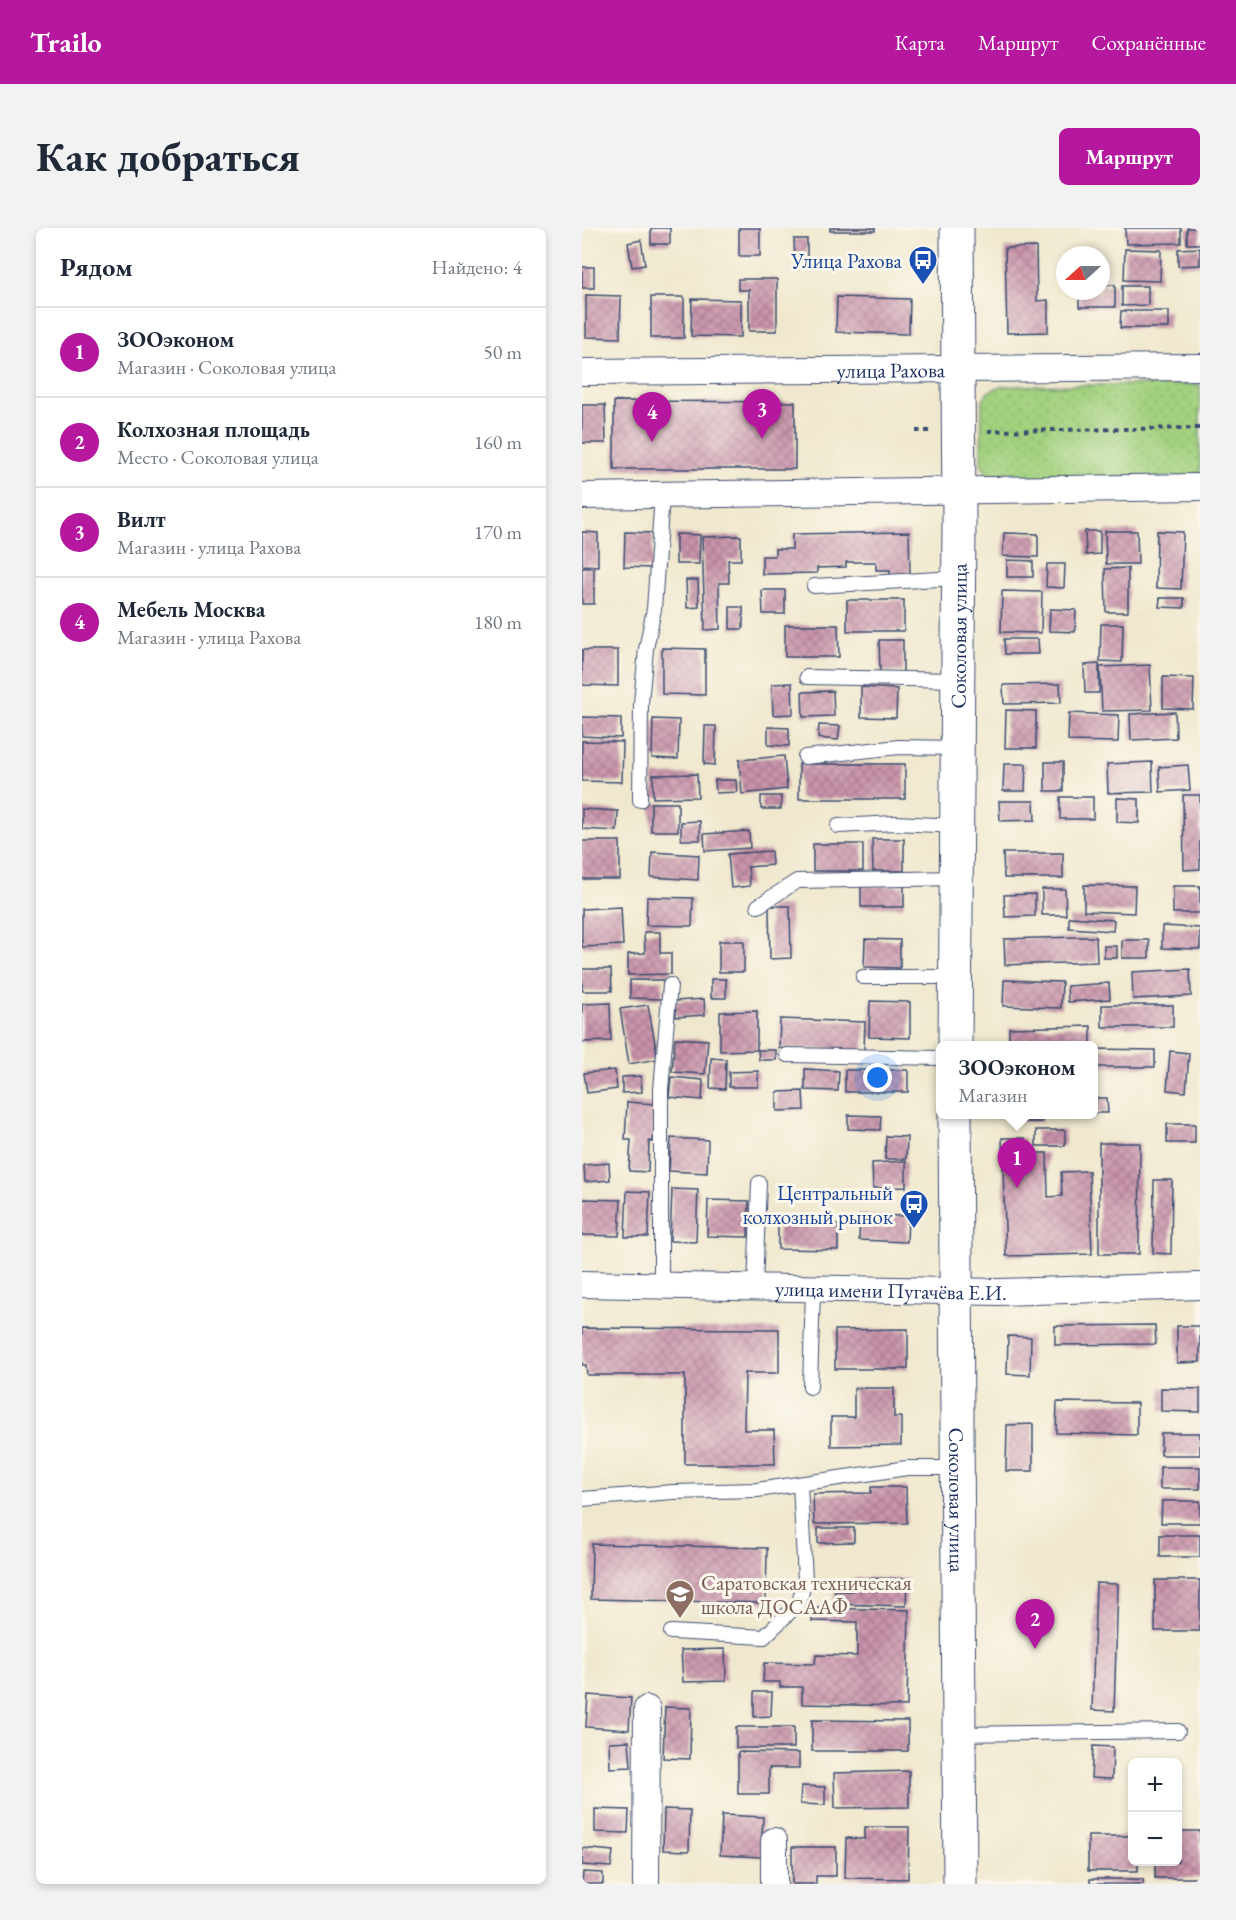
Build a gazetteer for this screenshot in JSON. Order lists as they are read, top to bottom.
{
  "streets": {
    "main road": ["Соколовая улица"],
    "street": ["улица Рахова", "улица имени Пугачёва Е.И."]
  },
  "crossings": [
    ["улица Рахова", "Соколовая улица"],
    ["Соколовая улица", "улица имени Пугачёва Е.И."]
  ],
  "places": {
    "bus stop": ["Улица Рахова", "Центральный колхозный рынок"],
    "school or university": ["Саратовская техническая школа ДОСААФ"]
  },
  "north": "left",
  "page": {
    "header": "Trailo",
    "nav": ["Карта", "Маршрут", "Сохранённые"],
    "buttons": "Маршрут",
    "title": "Как добраться",
    "heading": ["Рядом", "Найдено: 4"],
    "list": [
      {
        "mark": "1",
        "name": "ЗООэконом",
        "note": "Магазин · Соколовая улица",
        "value": "50 m"
      },
      {
        "mark": "2",
        "name": "Колхозная площадь",
        "note": "Место · Соколовая улица",
        "value": "160 m"
      },
      {
        "mark": "3",
        "name": "Вилт",
        "note": "Магазин · улица Рахова",
        "value": "170 m"
      },
      {
        "mark": "4",
        "name": "Мебель Москва",
        "note": "Магазин · улица Рахова",
        "value": "180 m"
      }
    ],
    "pins": [
      "3",
      "4",
      "1",
      "2"
    ],
    "popup": ["ЗООэконом", "Магазин"],
    "map_buttons": ["+", "−"]
  }
}
